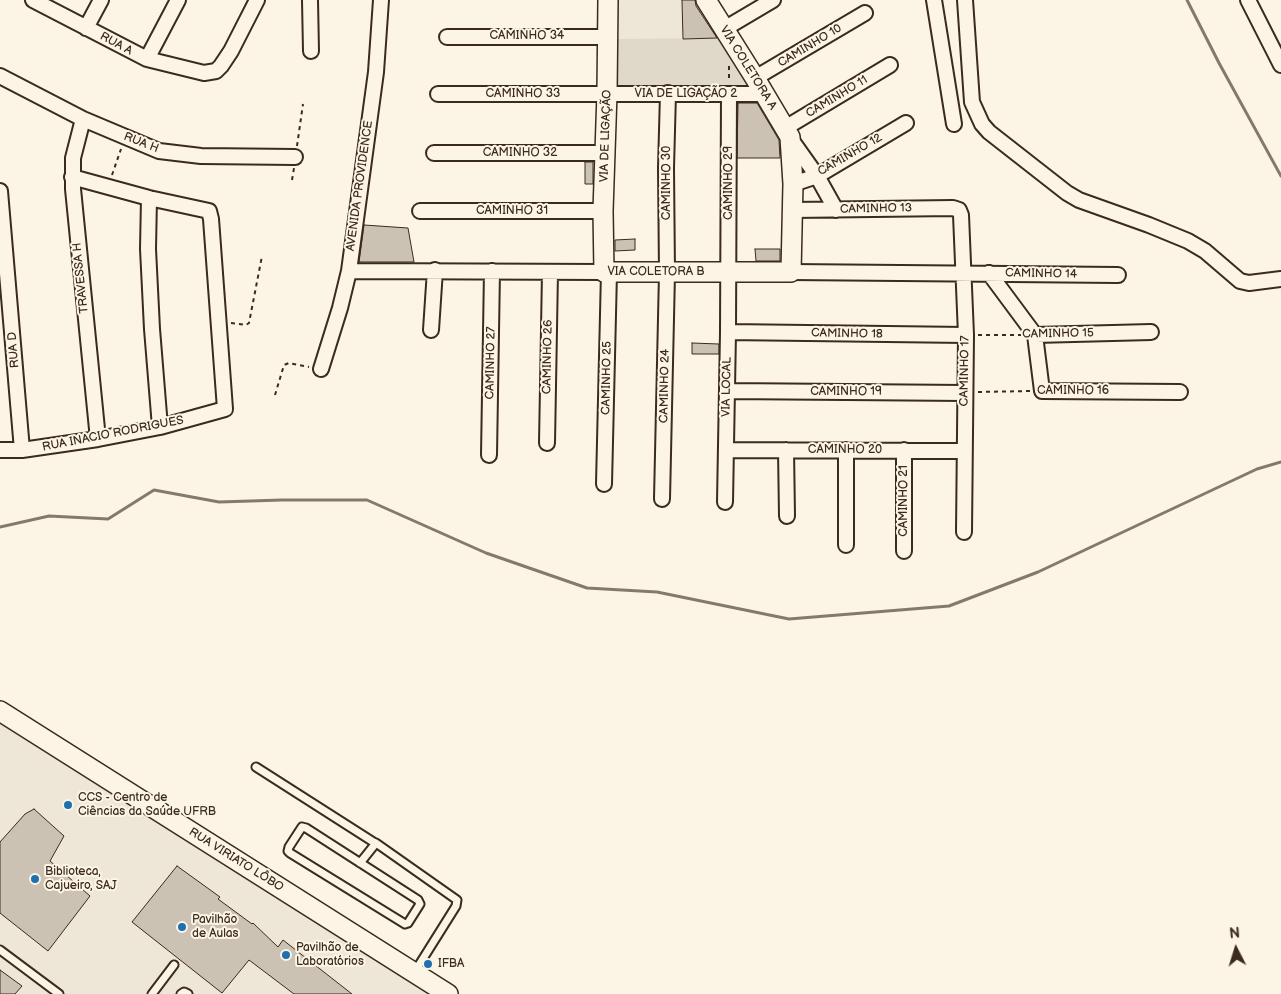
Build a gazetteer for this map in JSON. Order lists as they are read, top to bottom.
{
  "streets": {
    "street": [
      "CAMINHO 34",
      "RUA A",
      "CAMINHO 10",
      "VIA COLETORA A",
      "CAMINHO 33",
      "VIA DE LIGAÇÃO 2",
      "CAMINHO 11",
      "VIA DE LIGAÇÃO",
      "RUA H",
      "CAMINHO 32",
      "CAMINHO 12",
      "CAMINHO 30",
      "CAMINHO 29",
      "AVENIDA PROVIDENCE",
      "CAMINHO 13",
      "CAMINHO 31",
      "VIA COLETORA B",
      "CAMINHO 14",
      "TRAVESSA H",
      "CAMINHO 18",
      "CAMINHO 15",
      "RUA D",
      "CAMINHO 26",
      "CAMINHO 27",
      "CAMINHO 17",
      "CAMINHO 25",
      "CAMINHO 24",
      "VIA LOCAL",
      "CAMINHO 16",
      "CAMINHO 19",
      "RUA INACIO RODRIGUES",
      "CAMINHO 20",
      "CAMINHO 21",
      "RUA VIRIATO LÔBO"
    ]
  },
  "crossings": [
    ["CAMINHO 34", "VIA DE LIGAÇÃO"],
    ["CAMINHO 10", "VIA COLETORA A"],
    ["CAMINHO 10", "VIA DE LIGAÇÃO 2"],
    ["VIA COLETORA A", "VIA DE LIGAÇÃO 2"],
    ["VIA COLETORA A", "CAMINHO 11"],
    ["VIA COLETORA A", "CAMINHO 12"],
    ["VIA COLETORA A", "CAMINHO 13"],
    ["VIA COLETORA A", "VIA COLETORA B"],
    ["CAMINHO 33", "VIA DE LIGAÇÃO 2"],
    ["CAMINHO 33", "VIA DE LIGAÇÃO"],
    ["VIA DE LIGAÇÃO 2", "VIA DE LIGAÇÃO"],
    ["VIA DE LIGAÇÃO 2", "CAMINHO 30"],
    ["VIA DE LIGAÇÃO 2", "CAMINHO 29"],
    ["VIA DE LIGAÇÃO", "CAMINHO 32"],
    ["VIA DE LIGAÇÃO", "CAMINHO 31"],
    ["VIA DE LIGAÇÃO", "VIA COLETORA B"],
    ["VIA DE LIGAÇÃO", "CAMINHO 25"],
    ["RUA H", "TRAVESSA H"],
    ["CAMINHO 30", "VIA COLETORA B"],
    ["CAMINHO 30", "CAMINHO 24"],
    ["CAMINHO 29", "VIA COLETORA B"],
    ["CAMINHO 29", "VIA LOCAL"],
    ["AVENIDA PROVIDENCE", "VIA COLETORA B"],
    ["CAMINHO 13", "CAMINHO 17"],
    ["VIA COLETORA B", "CAMINHO 14"],
    ["VIA COLETORA B", "CAMINHO 26"],
    ["VIA COLETORA B", "CAMINHO 27"],
    ["VIA COLETORA B", "CAMINHO 17"],
    ["VIA COLETORA B", "CAMINHO 25"],
    ["VIA COLETORA B", "CAMINHO 24"],
    ["VIA COLETORA B", "VIA LOCAL"],
    ["CAMINHO 14", "CAMINHO 17"],
    ["TRAVESSA H", "RUA INACIO RODRIGUES"],
    ["CAMINHO 18", "CAMINHO 15"],
    ["CAMINHO 18", "CAMINHO 17"],
    ["CAMINHO 18", "VIA LOCAL"],
    ["CAMINHO 15", "CAMINHO 17"],
    ["RUA D", "RUA INACIO RODRIGUES"],
    ["CAMINHO 17", "CAMINHO 16"],
    ["CAMINHO 17", "CAMINHO 19"],
    ["CAMINHO 17", "CAMINHO 20"],
    ["VIA LOCAL", "CAMINHO 19"],
    ["VIA LOCAL", "CAMINHO 20"],
    ["CAMINHO 16", "CAMINHO 19"],
    ["CAMINHO 20", "CAMINHO 21"]
  ],
  "places": [
    "CCS - Centro de Ciências da Saúde UFRB",
    "Biblioteca, Cajueiro, SAJ",
    "Pavilhão de Aulas",
    "Pavilhão de Laboratórios",
    "IFBA"
  ],
  "north": "top"
}
